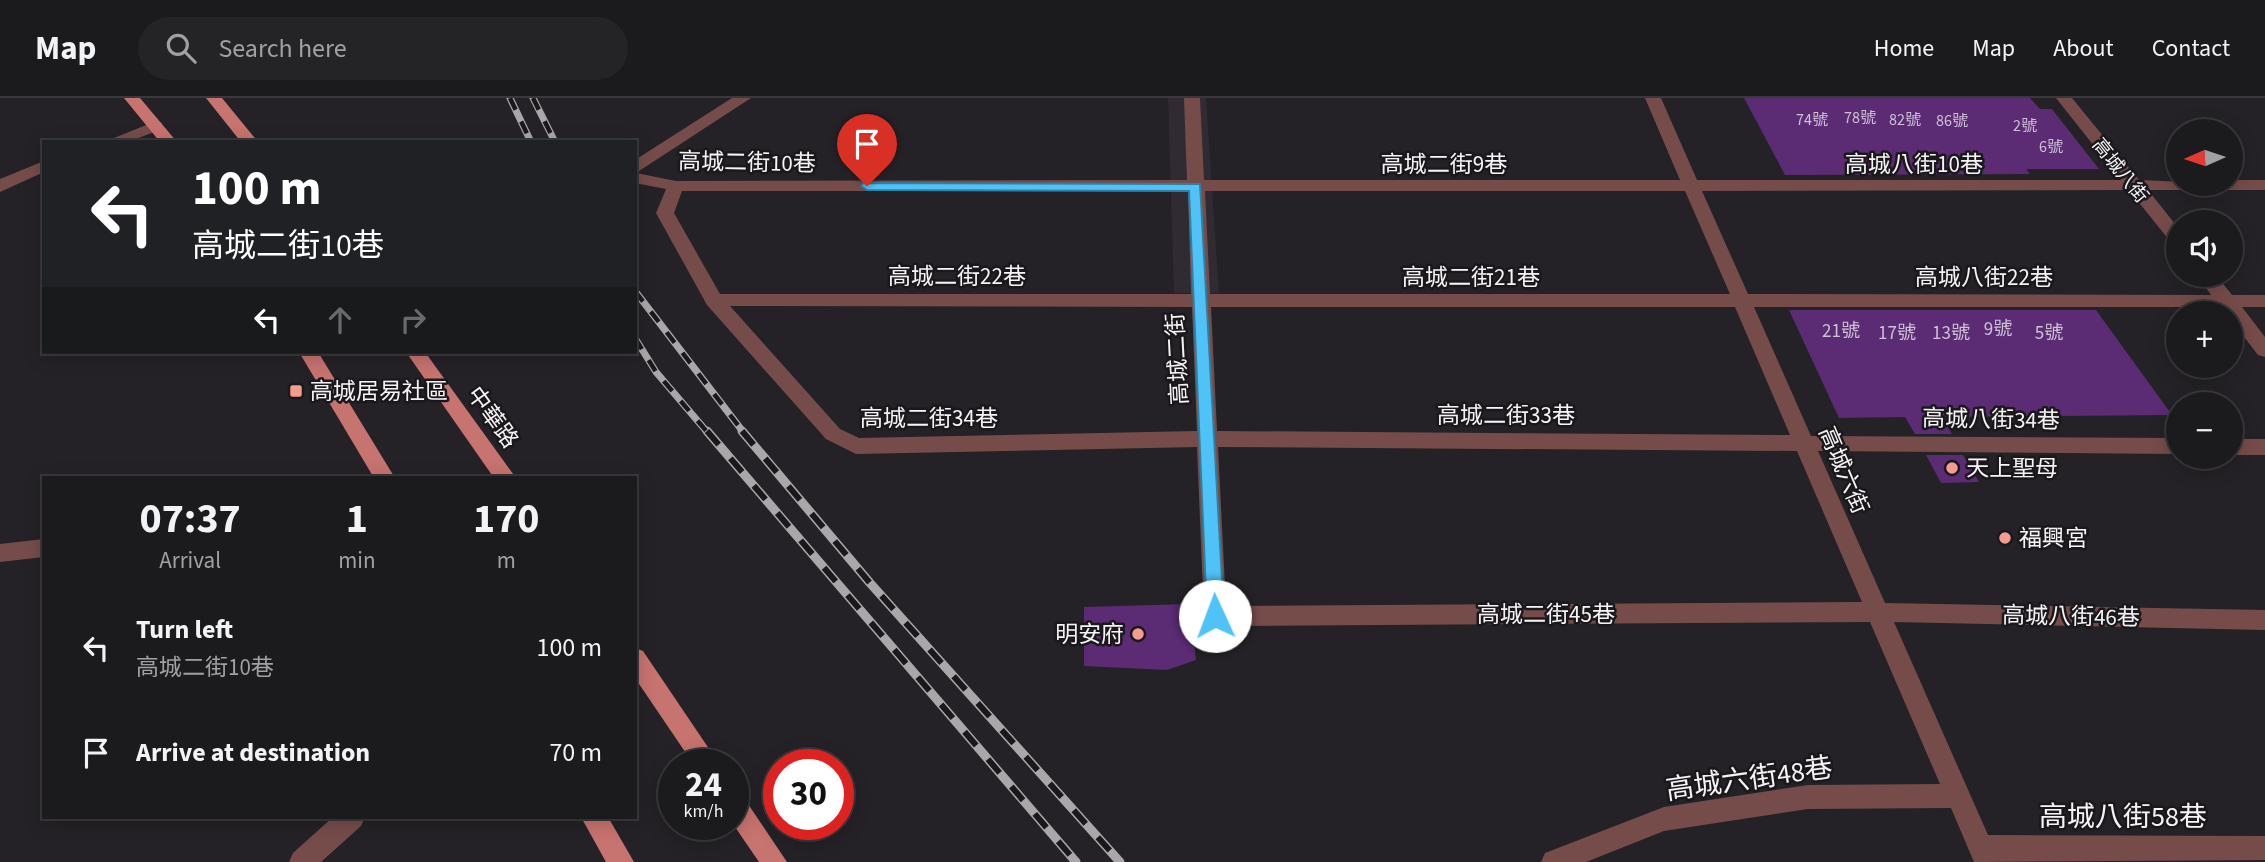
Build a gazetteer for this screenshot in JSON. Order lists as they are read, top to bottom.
{
  "streets": {
    "main road": ["中華路"],
    "street": [
      "高城二街10巷",
      "高城二街9巷",
      "高城八街10巷",
      "高城八街",
      "高城二街22巷",
      "高城二街21巷",
      "高城八街22巷",
      "高城二街",
      "高城二街33巷",
      "高城二街34巷",
      "高城八街34巷",
      "高城六街",
      "高城二街45巷",
      "高城八街46巷",
      "高城六街48巷",
      "高城八街58巷"
    ]
  },
  "crossings": [
    ["高城二街10巷", "高城二街9巷"],
    ["高城二街10巷", "高城二街"],
    ["高城二街10巷", "高城二街34巷"],
    ["高城二街9巷", "高城八街10巷"],
    ["高城二街9巷", "高城二街"],
    ["高城二街9巷", "高城六街"],
    ["高城八街10巷", "高城八街"],
    ["高城八街10巷", "高城六街"],
    ["高城二街22巷", "高城二街21巷"],
    ["高城二街22巷", "高城二街"],
    ["高城二街22巷", "高城二街34巷"],
    ["高城二街21巷", "高城八街22巷"],
    ["高城二街21巷", "高城二街"],
    ["高城二街21巷", "高城六街"],
    ["高城八街22巷", "高城六街"],
    ["高城二街", "高城二街33巷"],
    ["高城二街", "高城二街34巷"],
    ["高城二街", "高城二街45巷"],
    ["高城二街33巷", "高城二街34巷"],
    ["高城二街33巷", "高城八街34巷"],
    ["高城二街33巷", "高城六街"],
    ["高城八街34巷", "高城六街"],
    ["高城六街", "高城二街45巷"],
    ["高城六街", "高城八街46巷"],
    ["高城六街", "高城六街48巷"],
    ["高城六街", "高城八街58巷"],
    ["高城二街45巷", "高城八街46巷"]
  ],
  "places": {
    "transit": ["高城居易社區"],
    "other": ["天上聖母", "福興宮", "明安府"]
  },
  "house_numbers": [
    "78號",
    "74號",
    "82號",
    "86號",
    "2號",
    "6號",
    "9號",
    "21號",
    "17號",
    "13號",
    "5號"
  ],
  "north": "left",
  "page": {
    "header": "Map",
    "search": "Search here",
    "nav": [
      "Home",
      "Map",
      "About",
      "Contact"
    ],
    "map_buttons": ["+", "−"],
    "turn": ["100 m", "高城二街10巷"],
    "eta": [
      "07:37",
      "Arrival",
      "1",
      "min",
      "170",
      "m"
    ],
    "list": [
      {
        "name": "Turn left",
        "note": "高城二街10巷",
        "value": "100 m"
      },
      {
        "name": "Arrive at destination",
        "value": "70 m"
      }
    ],
    "speed": "24 km/h",
    "limit": "30"
  }
}
